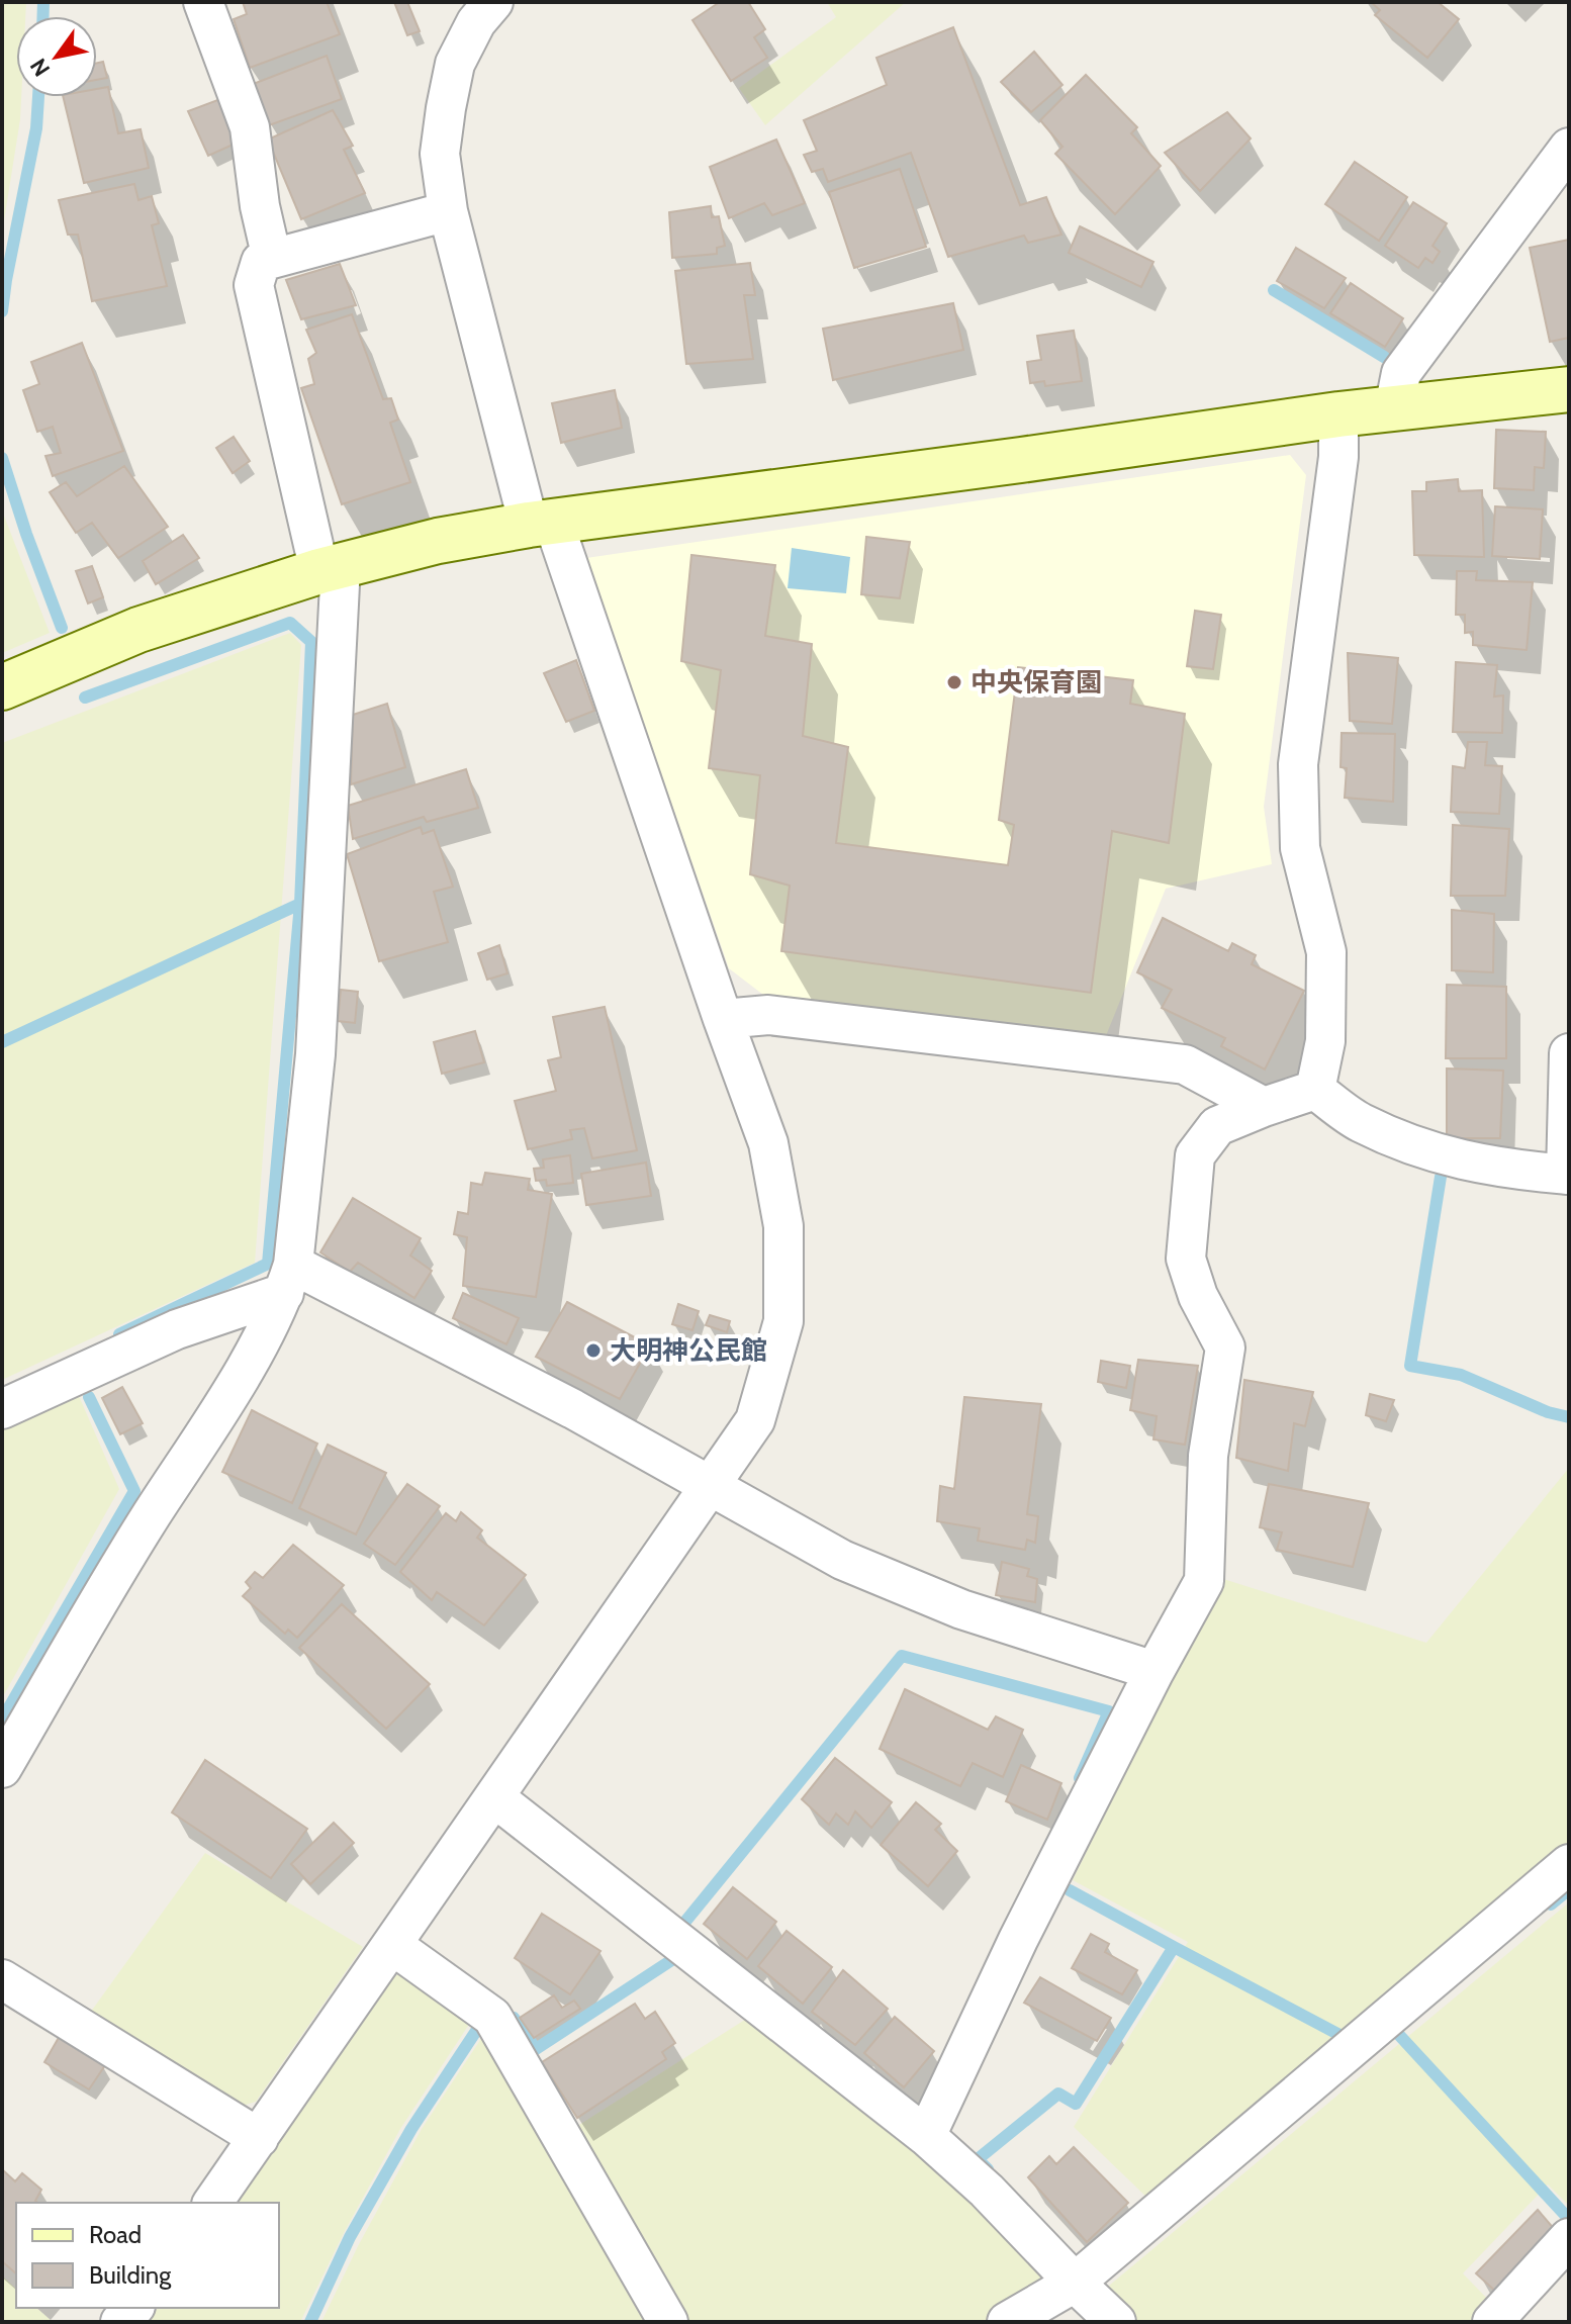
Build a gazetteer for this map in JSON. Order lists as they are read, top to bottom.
{
  "places": ["中央保育園", "大明神公民館"],
  "legend": ["Road", "Building"],
  "north": "bottom left"
}
